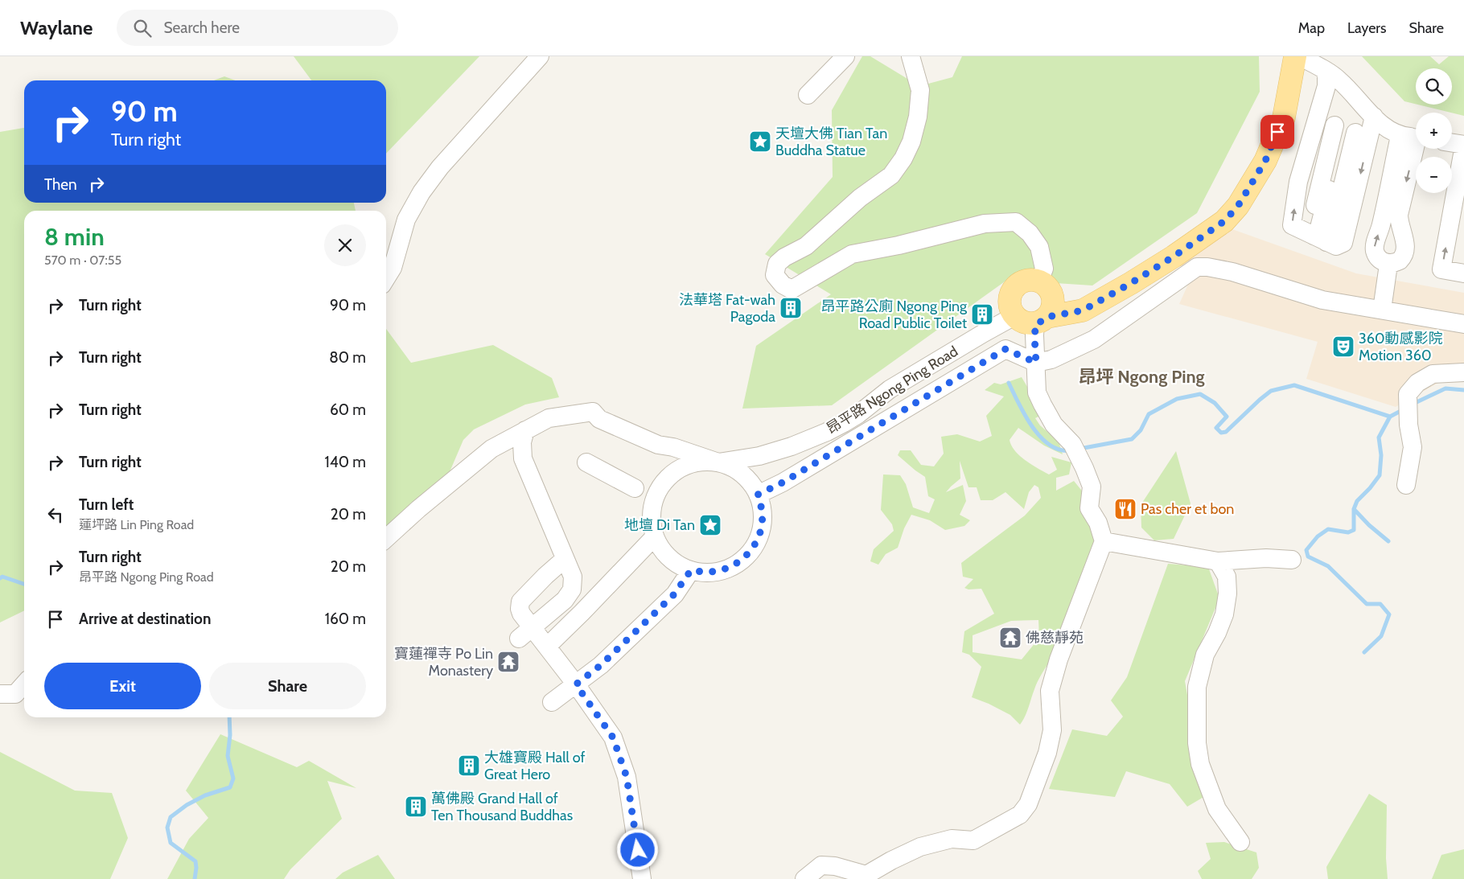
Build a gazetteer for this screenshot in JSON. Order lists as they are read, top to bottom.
{
  "streets": {
    "street": ["昂平路 Ngong Ping Road"]
  },
  "districts": ["昂坪 Ngong Ping"],
  "places": {
    "place": ["天壇大佛 Tian Tan Buddha Statue", "地壇 Di Tan"],
    "building": [
      "法華塔 Fat-wah Pagoda",
      "昂平路公廁 Ngong Ping Road Public Toilet",
      "大雄寶殿 Hall of Great Hero",
      "萬佛殿 Grand Hall of Ten Thousand Buddhas"
    ],
    "theatre": ["360動感影院 Motion 360"],
    "restaurant": ["Pas cher et bon"],
    "temple": ["佛慈靜苑", "寶蓮禪寺 Po Lin Monastery"]
  },
  "page": {
    "header": "Waylane",
    "search": "Search here",
    "nav": ["Map", "Layers", "Share"],
    "map_buttons": ["+", "−"],
    "turn": ["90 m", "Turn right"],
    "then": "Then",
    "heading": ["8 min", "570 m · 07:55"],
    "list": [
      {
        "name": "Turn right",
        "value": "90 m"
      },
      {
        "name": "Turn right",
        "value": "80 m"
      },
      {
        "name": "Turn right",
        "value": "60 m"
      },
      {
        "name": "Turn right",
        "value": "140 m"
      },
      {
        "name": "Turn left",
        "note": "蓮坪路 Lin Ping Road",
        "value": "20 m"
      },
      {
        "name": "Turn right",
        "note": "昂平路 Ngong Ping Road",
        "value": "20 m"
      },
      {
        "name": "Arrive at destination",
        "value": "160 m"
      }
    ],
    "buttons": ["Exit", "Share"]
  }
}
